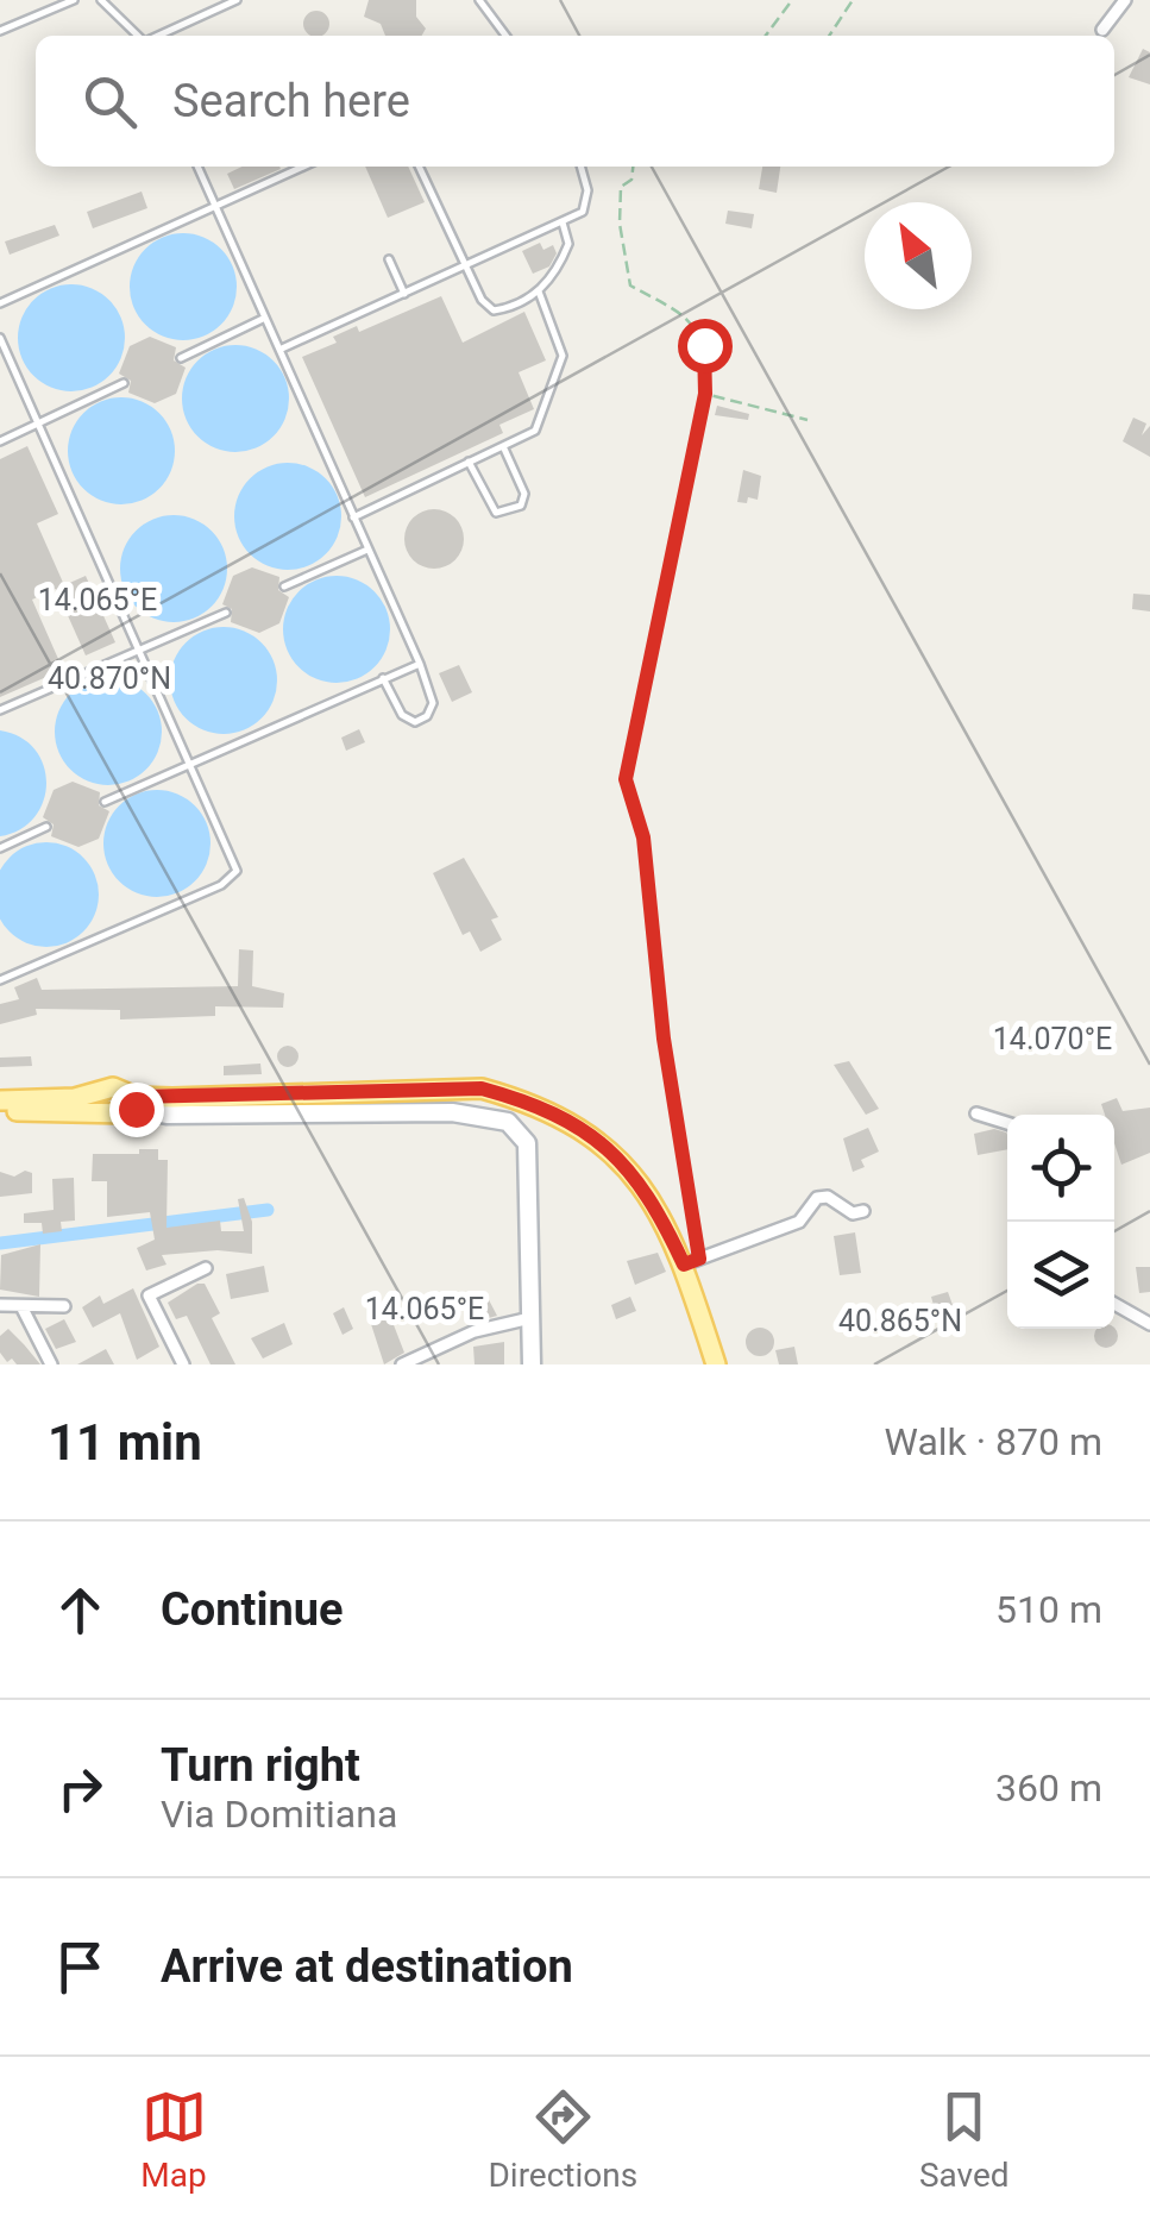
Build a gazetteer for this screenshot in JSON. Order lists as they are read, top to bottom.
{
  "north": "top left",
  "page": {
    "search": "Search here",
    "heading": ["11 min", "Walk · 870 m"],
    "list": [
      ["Continue", "510 m"],
      ["Turn right", "Via Domitiana", "360 m"],
      "Arrive at destination"
    ],
    "nav": ["Map", "Directions", "Saved"]
  },
  "coordinates": [
    "14.065°E",
    "40.870°N",
    "14.070°E",
    "40.865°N"
  ]
}
